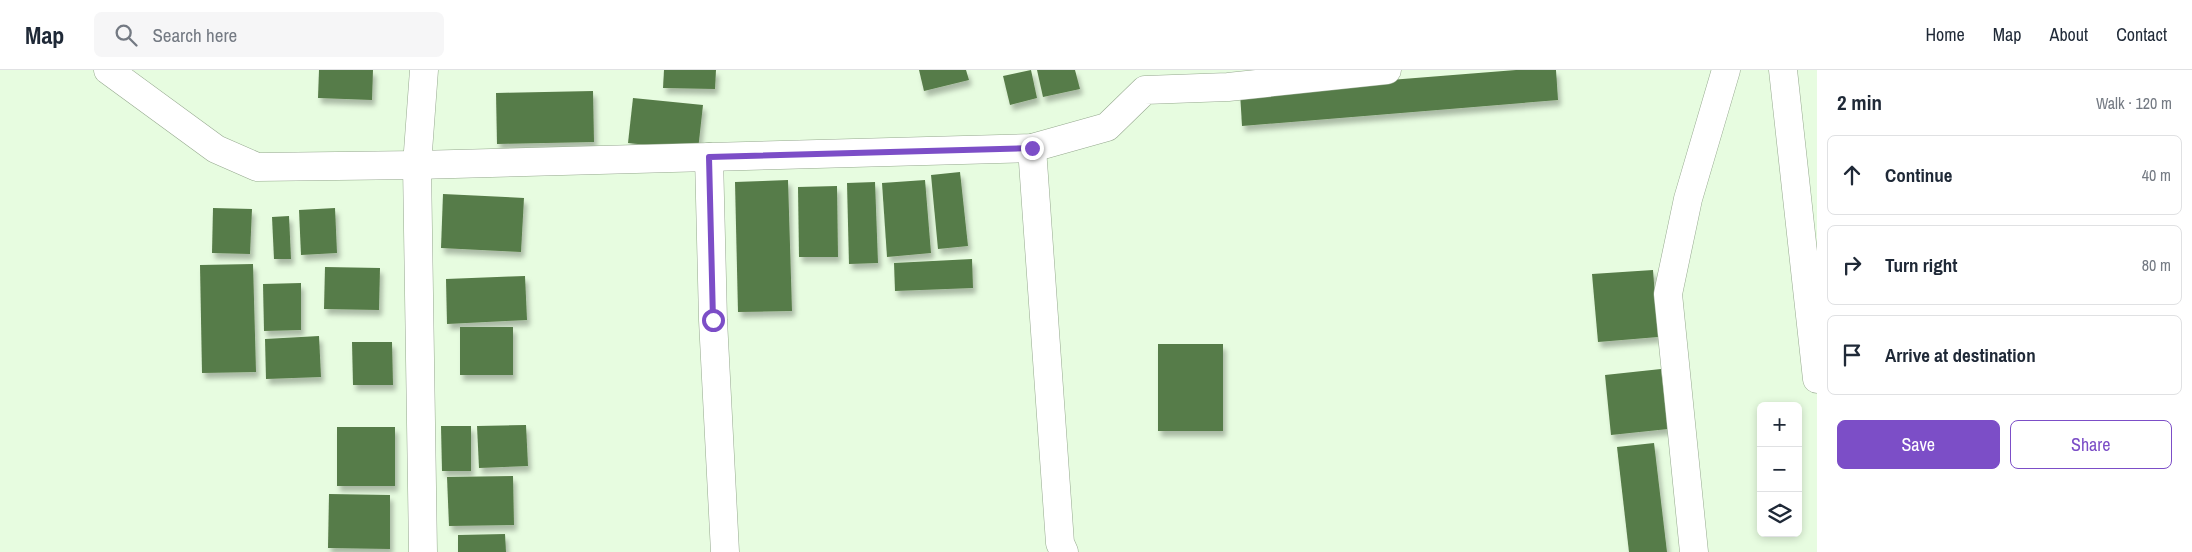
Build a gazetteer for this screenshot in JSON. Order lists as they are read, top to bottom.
{
  "page": {
    "header": "Map",
    "search": "Search here",
    "nav": [
      "Home",
      "Map",
      "About",
      "Contact"
    ],
    "heading": ["2 min", "Walk · 120 m"],
    "list": [
      ["Continue", "40 m"],
      ["Turn right", "80 m"],
      "Arrive at destination"
    ],
    "map_buttons": ["+", "−"],
    "buttons": ["Save", "Share"]
  }
}
